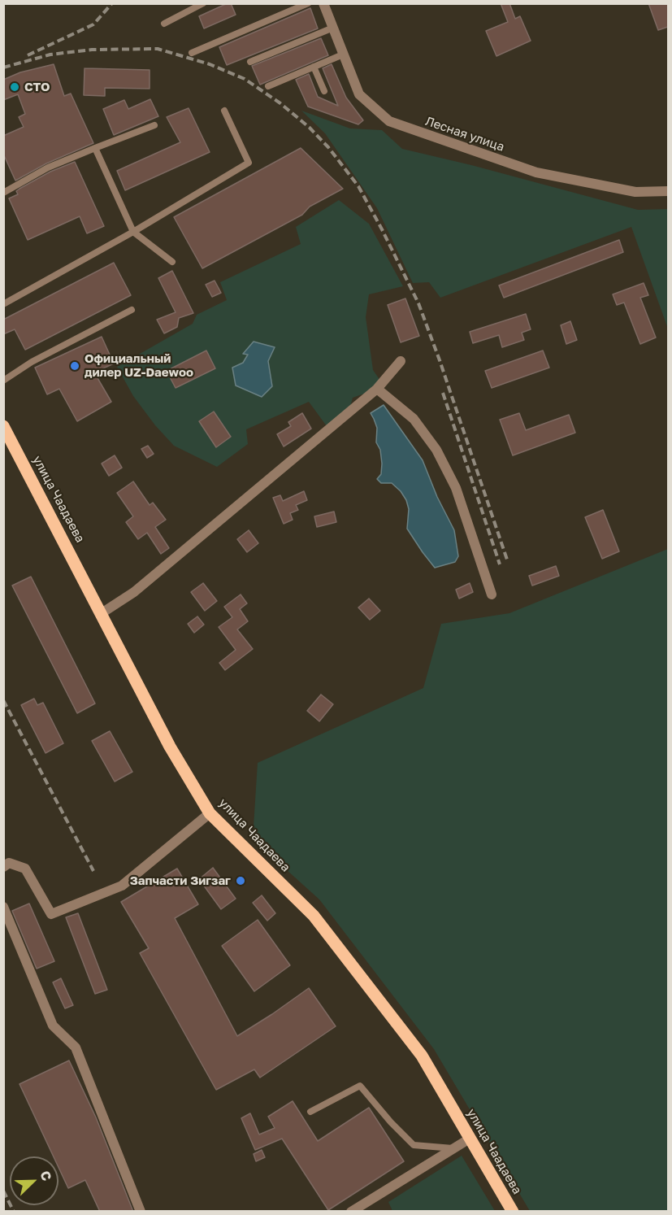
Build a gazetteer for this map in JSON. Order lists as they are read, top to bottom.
{
  "streets": {
    "main road": ["улица Чаадаева"],
    "street": ["Лесная улица"]
  },
  "places": ["СТО", "Официальный дилер UZ-Daewoo", "Запчасти Зигзаг"],
  "north": "top right"
}
